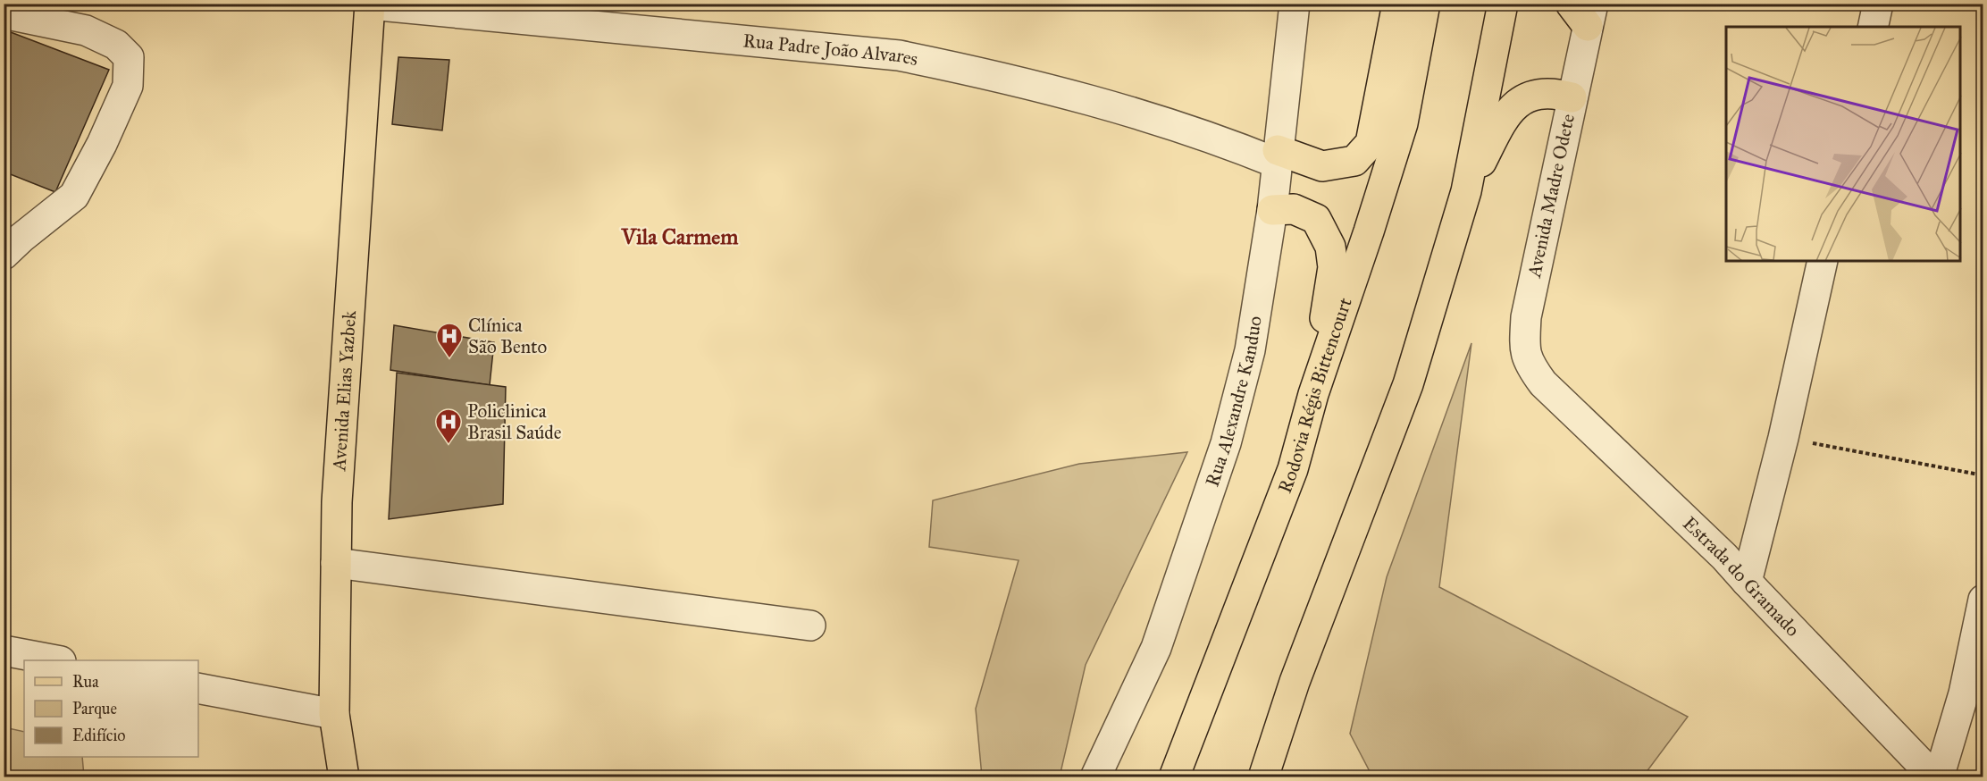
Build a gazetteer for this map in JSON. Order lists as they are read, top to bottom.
{
  "streets": {
    "main road": ["Avenida Elias Yazbek", "Rodovia Régis Bittencourt"],
    "street": [
      "Rua Padre João Alvares",
      "Avenida Madre Odete",
      "Rua Alexandre Kanduo",
      "Estrada do Gramado"
    ]
  },
  "crossings": [
    ["Rua Padre João Alvares", "Avenida Elias Yazbek"],
    ["Rua Padre João Alvares", "Rua Alexandre Kanduo"],
    ["Avenida Madre Odete", "Estrada do Gramado"]
  ],
  "districts": ["Vila Carmem"],
  "places": {
    "hospital": ["Clínica São Bento", "Policlinica Brasil Saúde"]
  },
  "legend": ["Rua", "Parque", "Edifício"]
}
